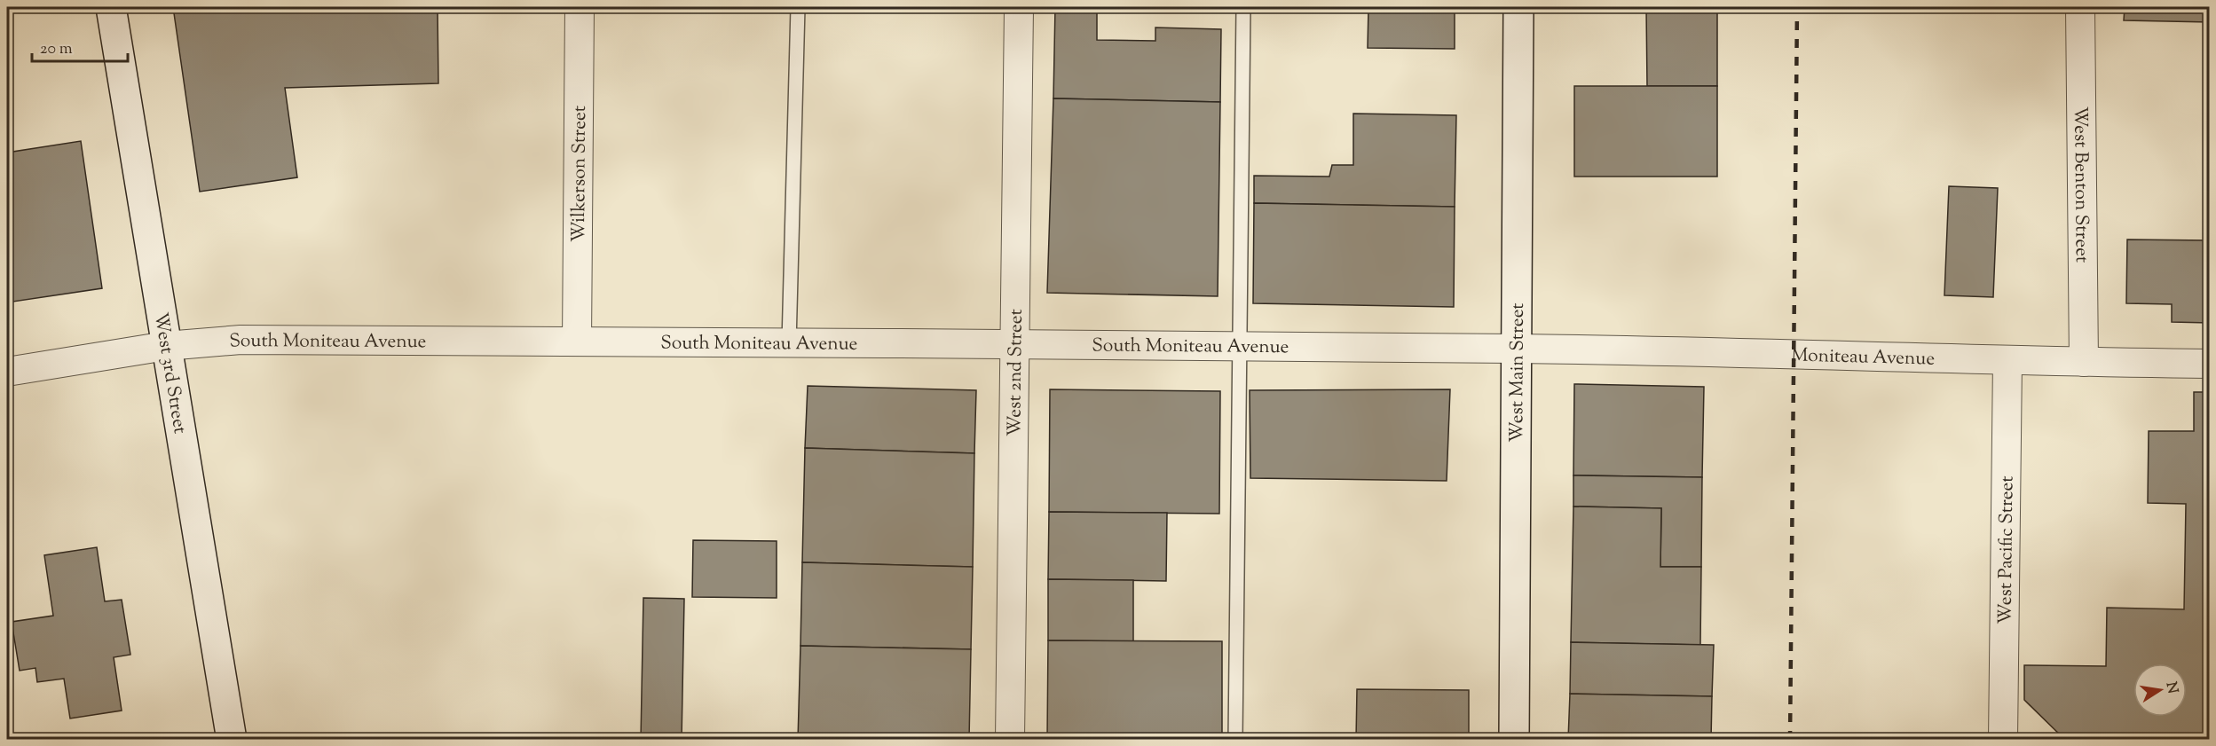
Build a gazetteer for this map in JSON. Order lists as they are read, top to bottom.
{
  "streets": {
    "street": [
      "Wilkerson Street",
      "West Benton Street",
      "South Moniteau Avenue",
      "Moniteau Avenue",
      "West Main Street",
      "West 3rd Street",
      "West 2nd Street",
      "West Pacific Street"
    ]
  },
  "crossings": [
    ["Wilkerson Street", "South Moniteau Avenue"],
    ["West Benton Street", "Moniteau Avenue"],
    ["South Moniteau Avenue", "Moniteau Avenue"],
    ["South Moniteau Avenue", "West Main Street"],
    ["South Moniteau Avenue", "West 3rd Street"],
    ["South Moniteau Avenue", "West 2nd Street"],
    ["Moniteau Avenue", "West Main Street"],
    ["Moniteau Avenue", "West Pacific Street"]
  ],
  "scale_bar": "20 m",
  "north": "right"
}
